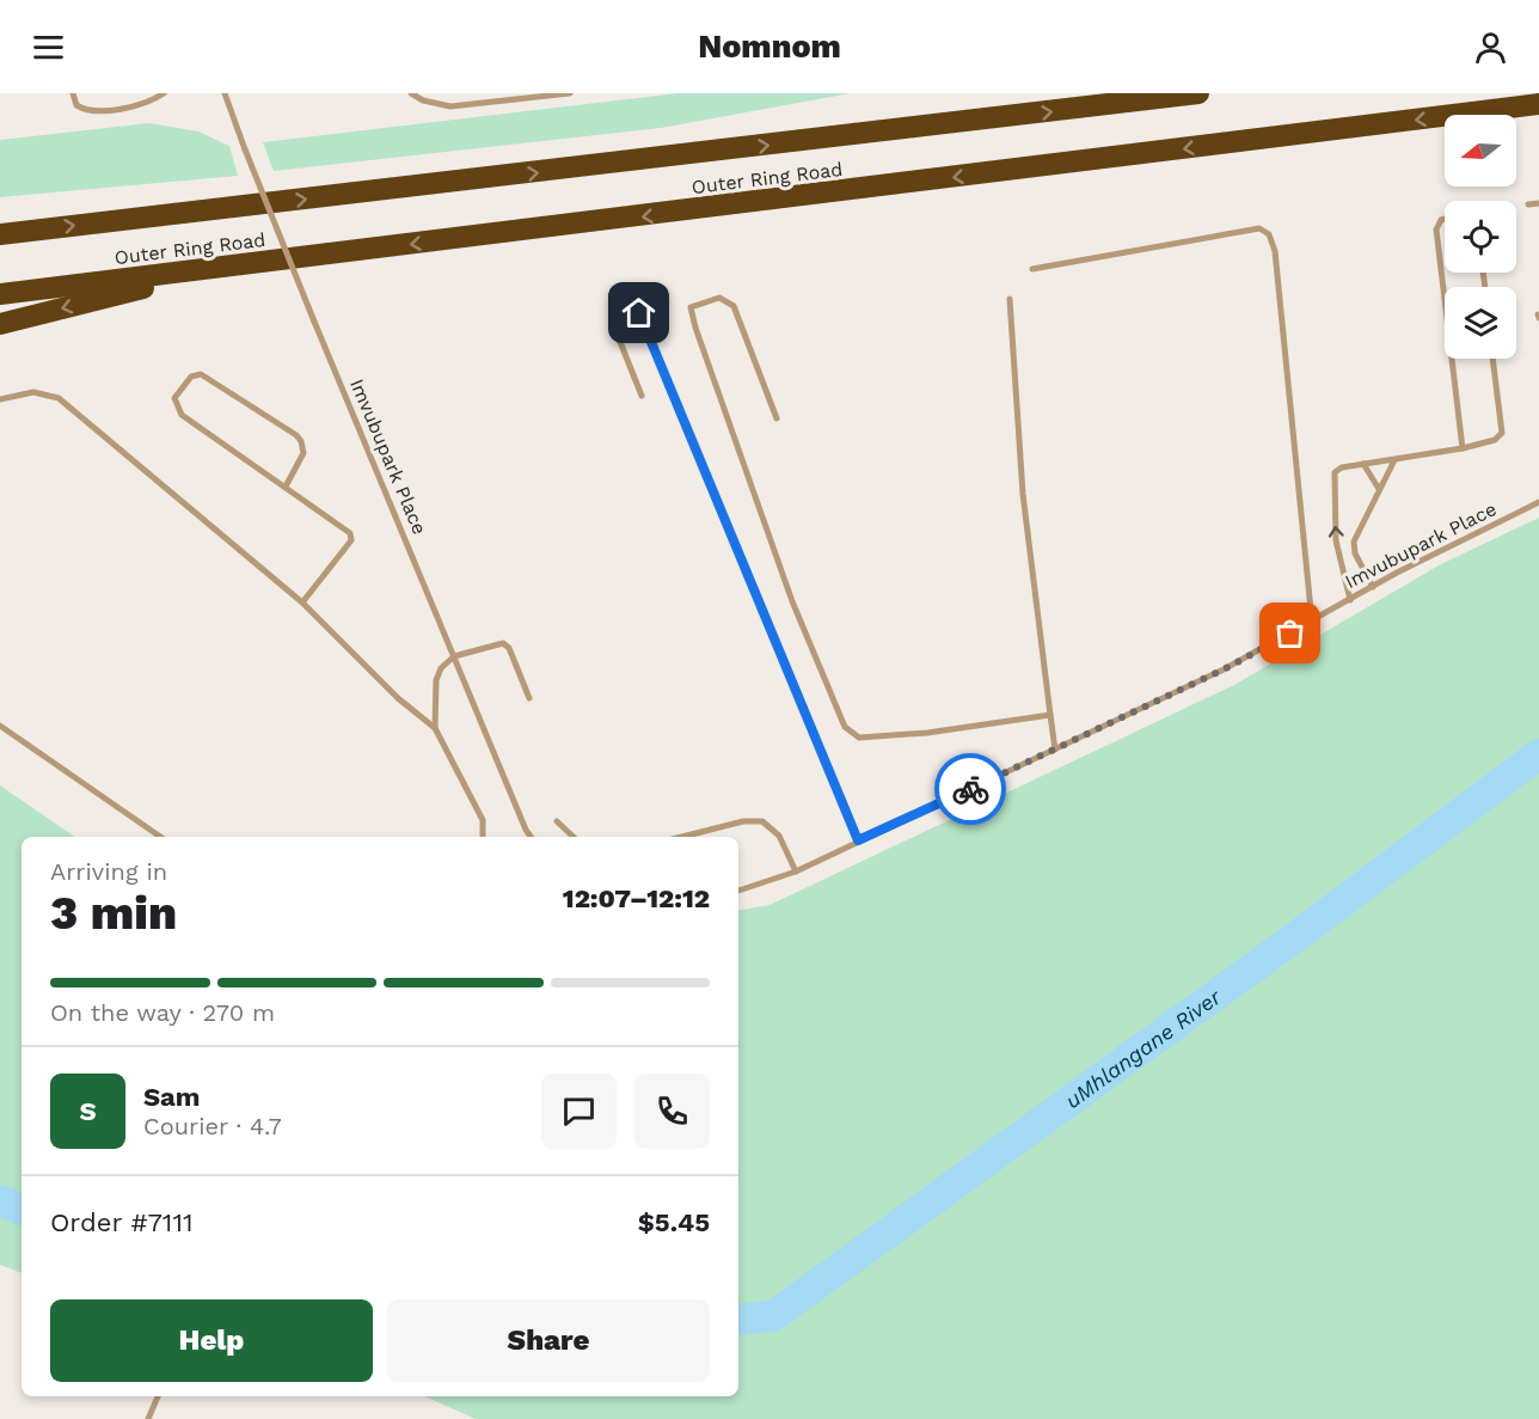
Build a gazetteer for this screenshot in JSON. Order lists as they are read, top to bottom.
{
  "streets": {
    "highway": ["Outer Ring Road"],
    "lane": ["Imvubupark Place"]
  },
  "water": ["uMhlangane River"],
  "north": "left",
  "page": {
    "header": "Nomnom",
    "heading": ["3 min", "Arriving in", "12:07–12:12"],
    "panel": [
      "Sam",
      "Courier · 4.7",
      "Order #7111",
      "$5.45"
    ],
    "bar": "On the way · 270 m",
    "round": "S",
    "buttons": ["Help", "Share"]
  }
}
